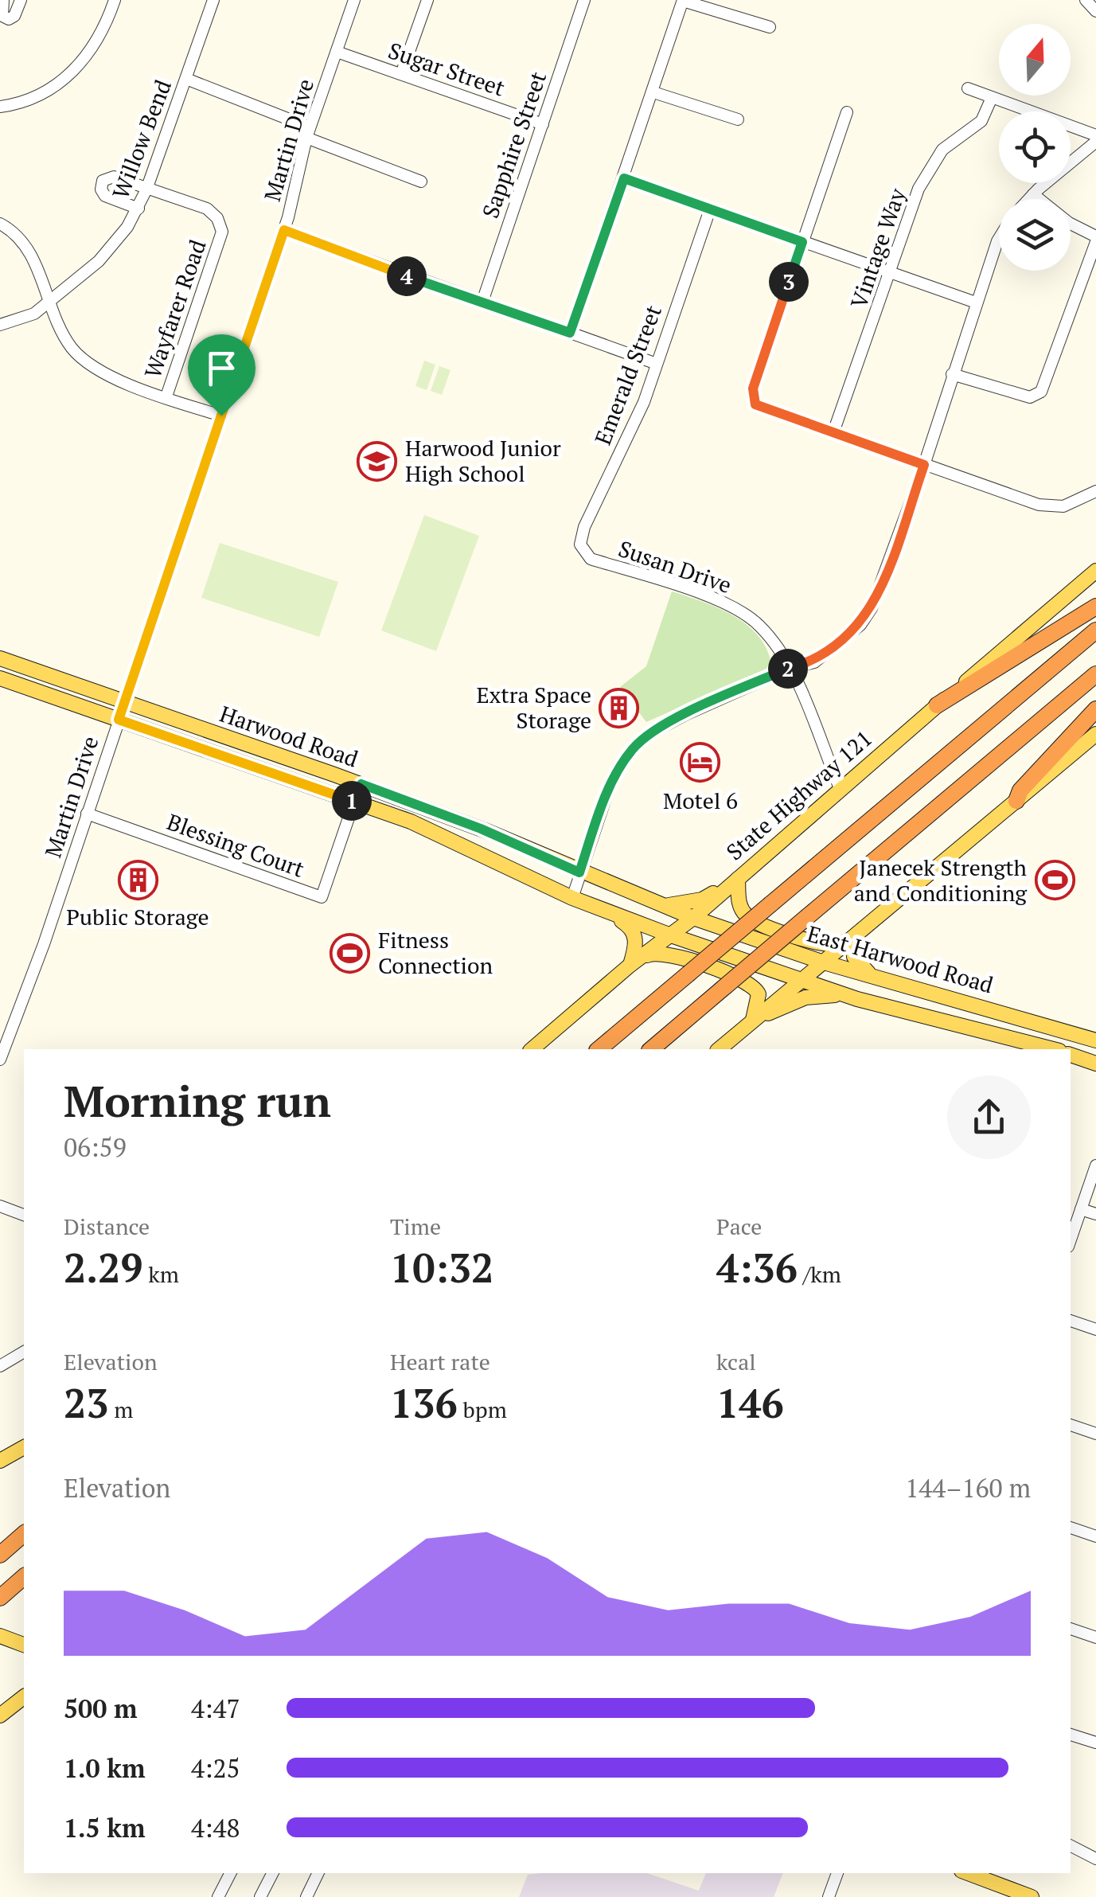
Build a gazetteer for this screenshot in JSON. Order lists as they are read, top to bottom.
{
  "streets": {
    "main road": ["Harwood Road", "State Highway 121", "East Harwood Road"],
    "street": [
      "Sugar Street",
      "Willow Bend",
      "Martin Drive",
      "Sapphire Street",
      "Vintage Way",
      "Wayfarer Road",
      "Emerald Street",
      "Susan Drive",
      "Blessing Court"
    ]
  },
  "crossings": [
    ["Sugar Street", "Martin Drive"],
    ["Sugar Street", "Sapphire Street"],
    ["Willow Bend", "Wayfarer Road"],
    ["Martin Drive", "Harwood Road"],
    ["Martin Drive", "Blessing Court"],
    ["Emerald Street", "Susan Drive"],
    ["Susan Drive", "State Highway 121"],
    ["Harwood Road", "State Highway 121"],
    ["Harwood Road", "Blessing Court"],
    ["Harwood Road", "East Harwood Road"],
    ["State Highway 121", "East Harwood Road"]
  ],
  "places": {
    "school or university": ["Harwood Junior High School"],
    "building": ["Extra Space Storage", "Public Storage"],
    "hotel": ["Motel 6"],
    "sports": ["Janecek Strength and Conditioning", "Fitness Connection"]
  },
  "north": "top",
  "page": {
    "pins": [
      "4",
      "3",
      "2",
      "1"
    ],
    "heading": ["Morning run", "06:59"],
    "stats": [
      ["Distance", "2.29 km"],
      ["Time", "10:32"],
      ["Pace", "4:36 /km"],
      ["Elevation", "23 m"],
      ["Heart rate", "136 bpm"],
      ["kcal", "146"]
    ],
    "chart": ["Elevation", "144–160 m"],
    "list": [
      {
        "name": "500 m",
        "note": "4:47"
      },
      {
        "name": "1.0 km",
        "note": "4:25"
      },
      {
        "name": "1.5 km",
        "note": "4:48"
      }
    ]
  }
}
